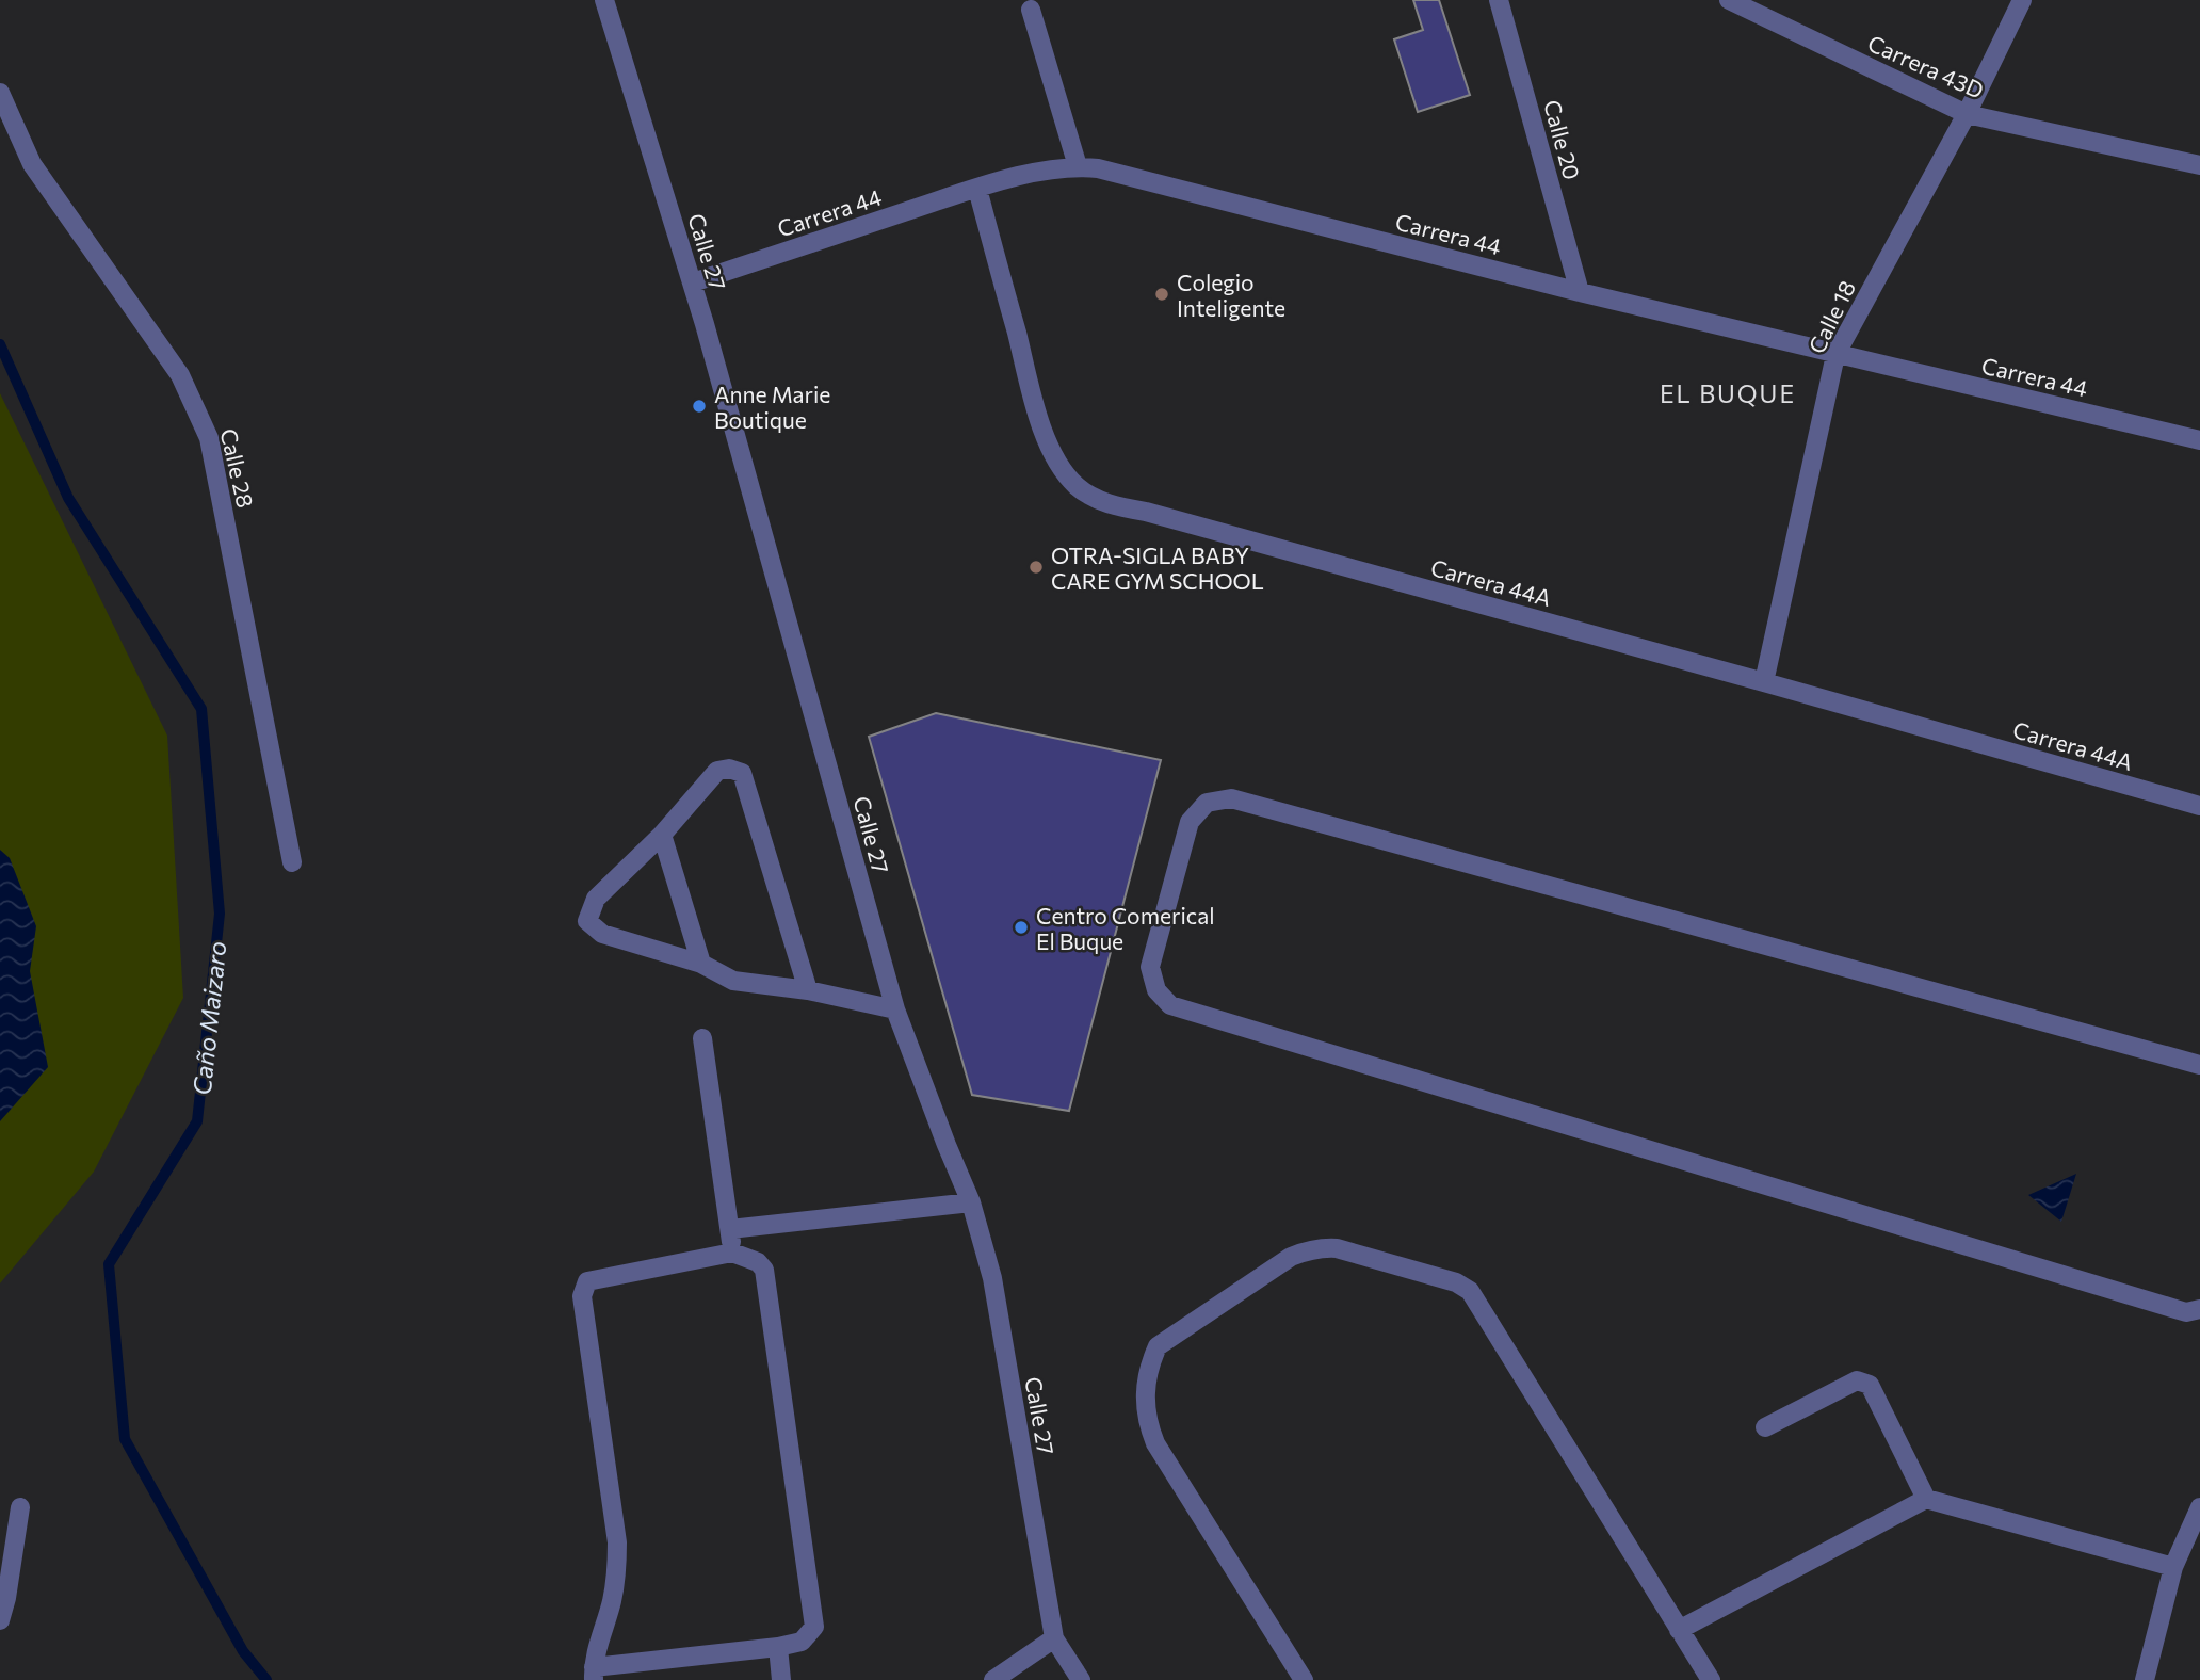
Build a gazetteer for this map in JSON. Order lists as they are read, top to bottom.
{
  "streets": {
    "street": [
      "Carrera 43D",
      "Calle 20",
      "Carrera 44",
      "Calle 27",
      "Calle 18",
      "Calle 28",
      "Carrera 44A"
    ]
  },
  "crossings": [
    ["Carrera 43D", "Calle 18"],
    ["Calle 20", "Carrera 44"],
    ["Carrera 44", "Calle 27"],
    ["Carrera 44", "Calle 18"],
    ["Carrera 44", "Carrera 44A"],
    ["Calle 18", "Carrera 44A"]
  ],
  "districts": ["EL BUQUE"],
  "water": ["Caño Maizaro"],
  "places": [
    "Colegio Inteligente",
    "Anne Marie Boutique",
    "OTRA-SIGLA BABY CARE GYM SCHOOL",
    "Centro Comerical El Buque"
  ]
}
